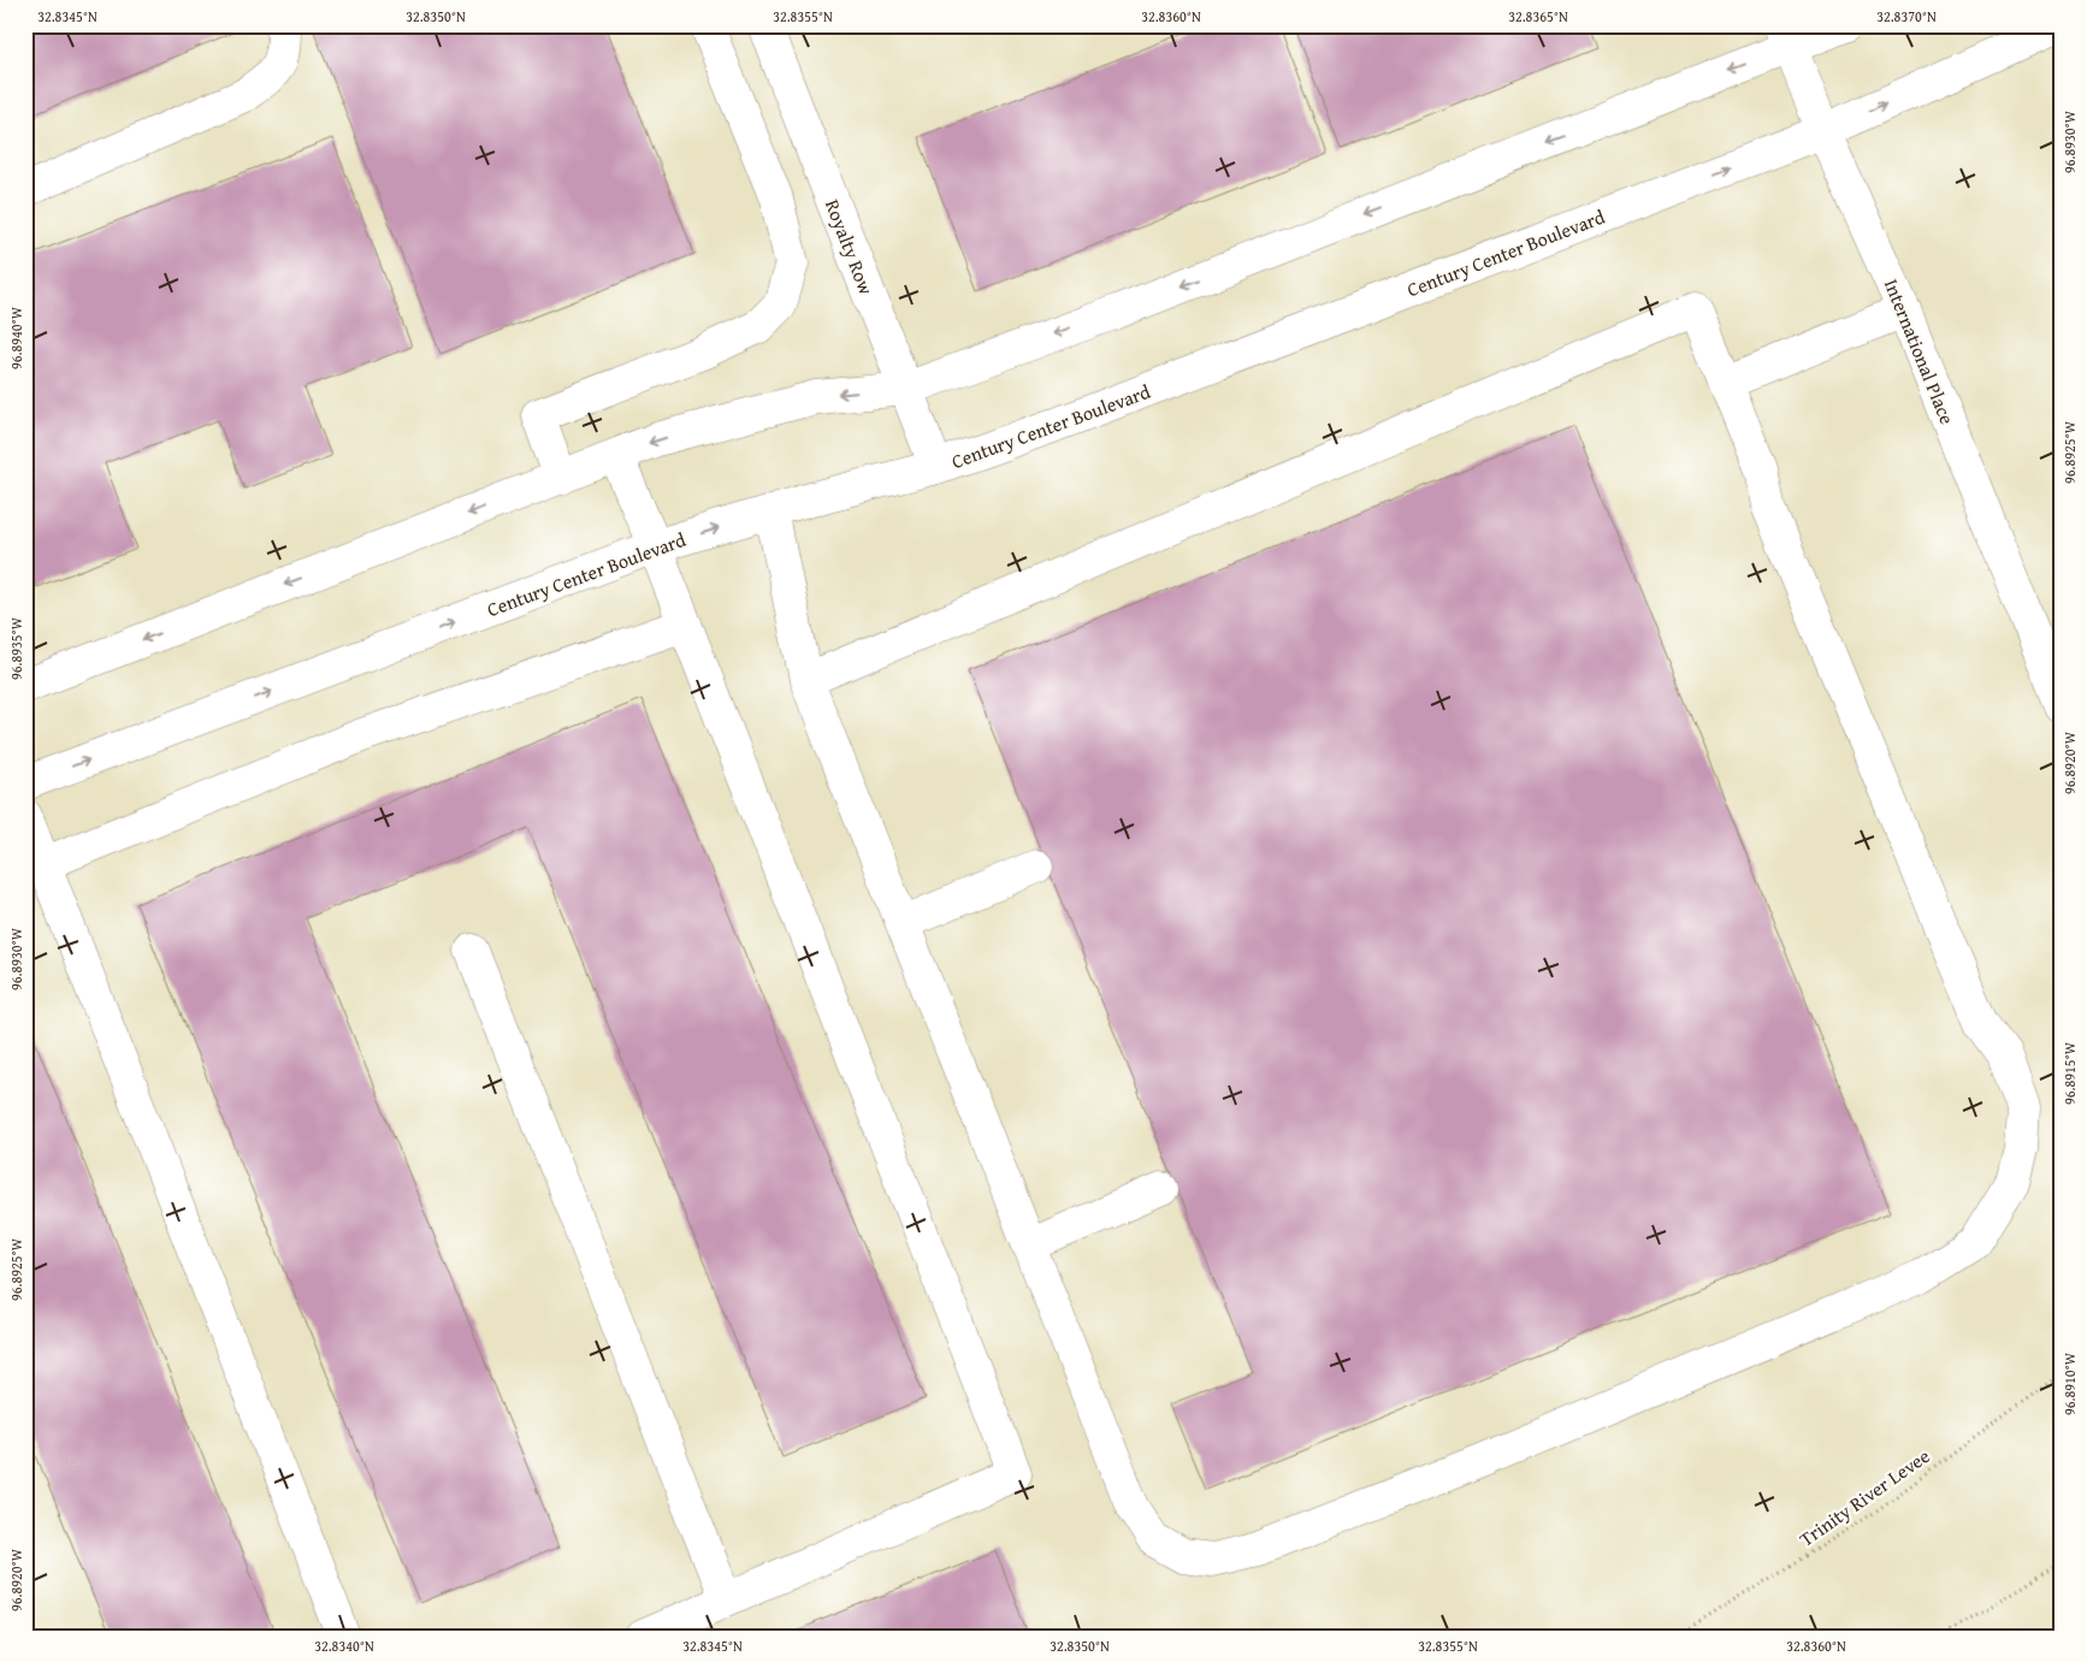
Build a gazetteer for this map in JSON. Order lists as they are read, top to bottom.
{
  "streets": {
    "street": ["Royalty Row", "Century Center Boulevard", "International Place"],
    "path": ["Trinity River Levee"]
  },
  "crossings": [
    ["Royalty Row", "Century Center Boulevard"],
    ["Century Center Boulevard", "International Place"]
  ],
  "coordinates": [
    "32.8345°N",
    "32.8350°N",
    "32.8355°N",
    "32.8360°N",
    "32.8365°N",
    "32.8370°N",
    "96.8930°W",
    "96.8940°W",
    "96.8925°W",
    "96.8935°W",
    "96.8920°W",
    "96.8915°W",
    "96.8910°W",
    "32.8340°N"
  ]
}
